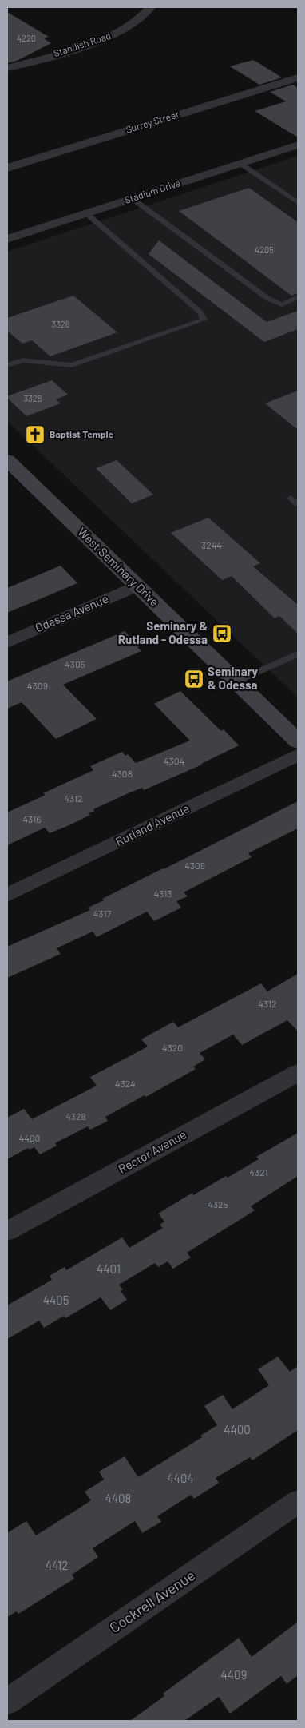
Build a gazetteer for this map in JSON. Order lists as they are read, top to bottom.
{
  "streets": {
    "main road": ["West Seminary Drive"],
    "street": [
      "Standish Road",
      "Surrey Street",
      "Stadium Drive",
      "Odessa Avenue",
      "Rutland Avenue",
      "Rector Avenue",
      "Cockrell Avenue"
    ]
  },
  "crossings": [
    ["West Seminary Drive", "Odessa Avenue"]
  ],
  "places": {
    "church": ["Baptist Temple"],
    "bus stop": ["Seminary & Rutland - Odessa", "Seminary & Odessa"]
  },
  "house_numbers": [
    "4220",
    "4205",
    "3328",
    "3328",
    "3244",
    "4305",
    "4309",
    "4304",
    "4308",
    "4312",
    "4316",
    "4309",
    "4313",
    "4317",
    "4312",
    "4320",
    "4324",
    "4328",
    "4400",
    "4321",
    "4325",
    "4401",
    "4405",
    "4400",
    "4404",
    "4408",
    "4412",
    "4409"
  ]
}
